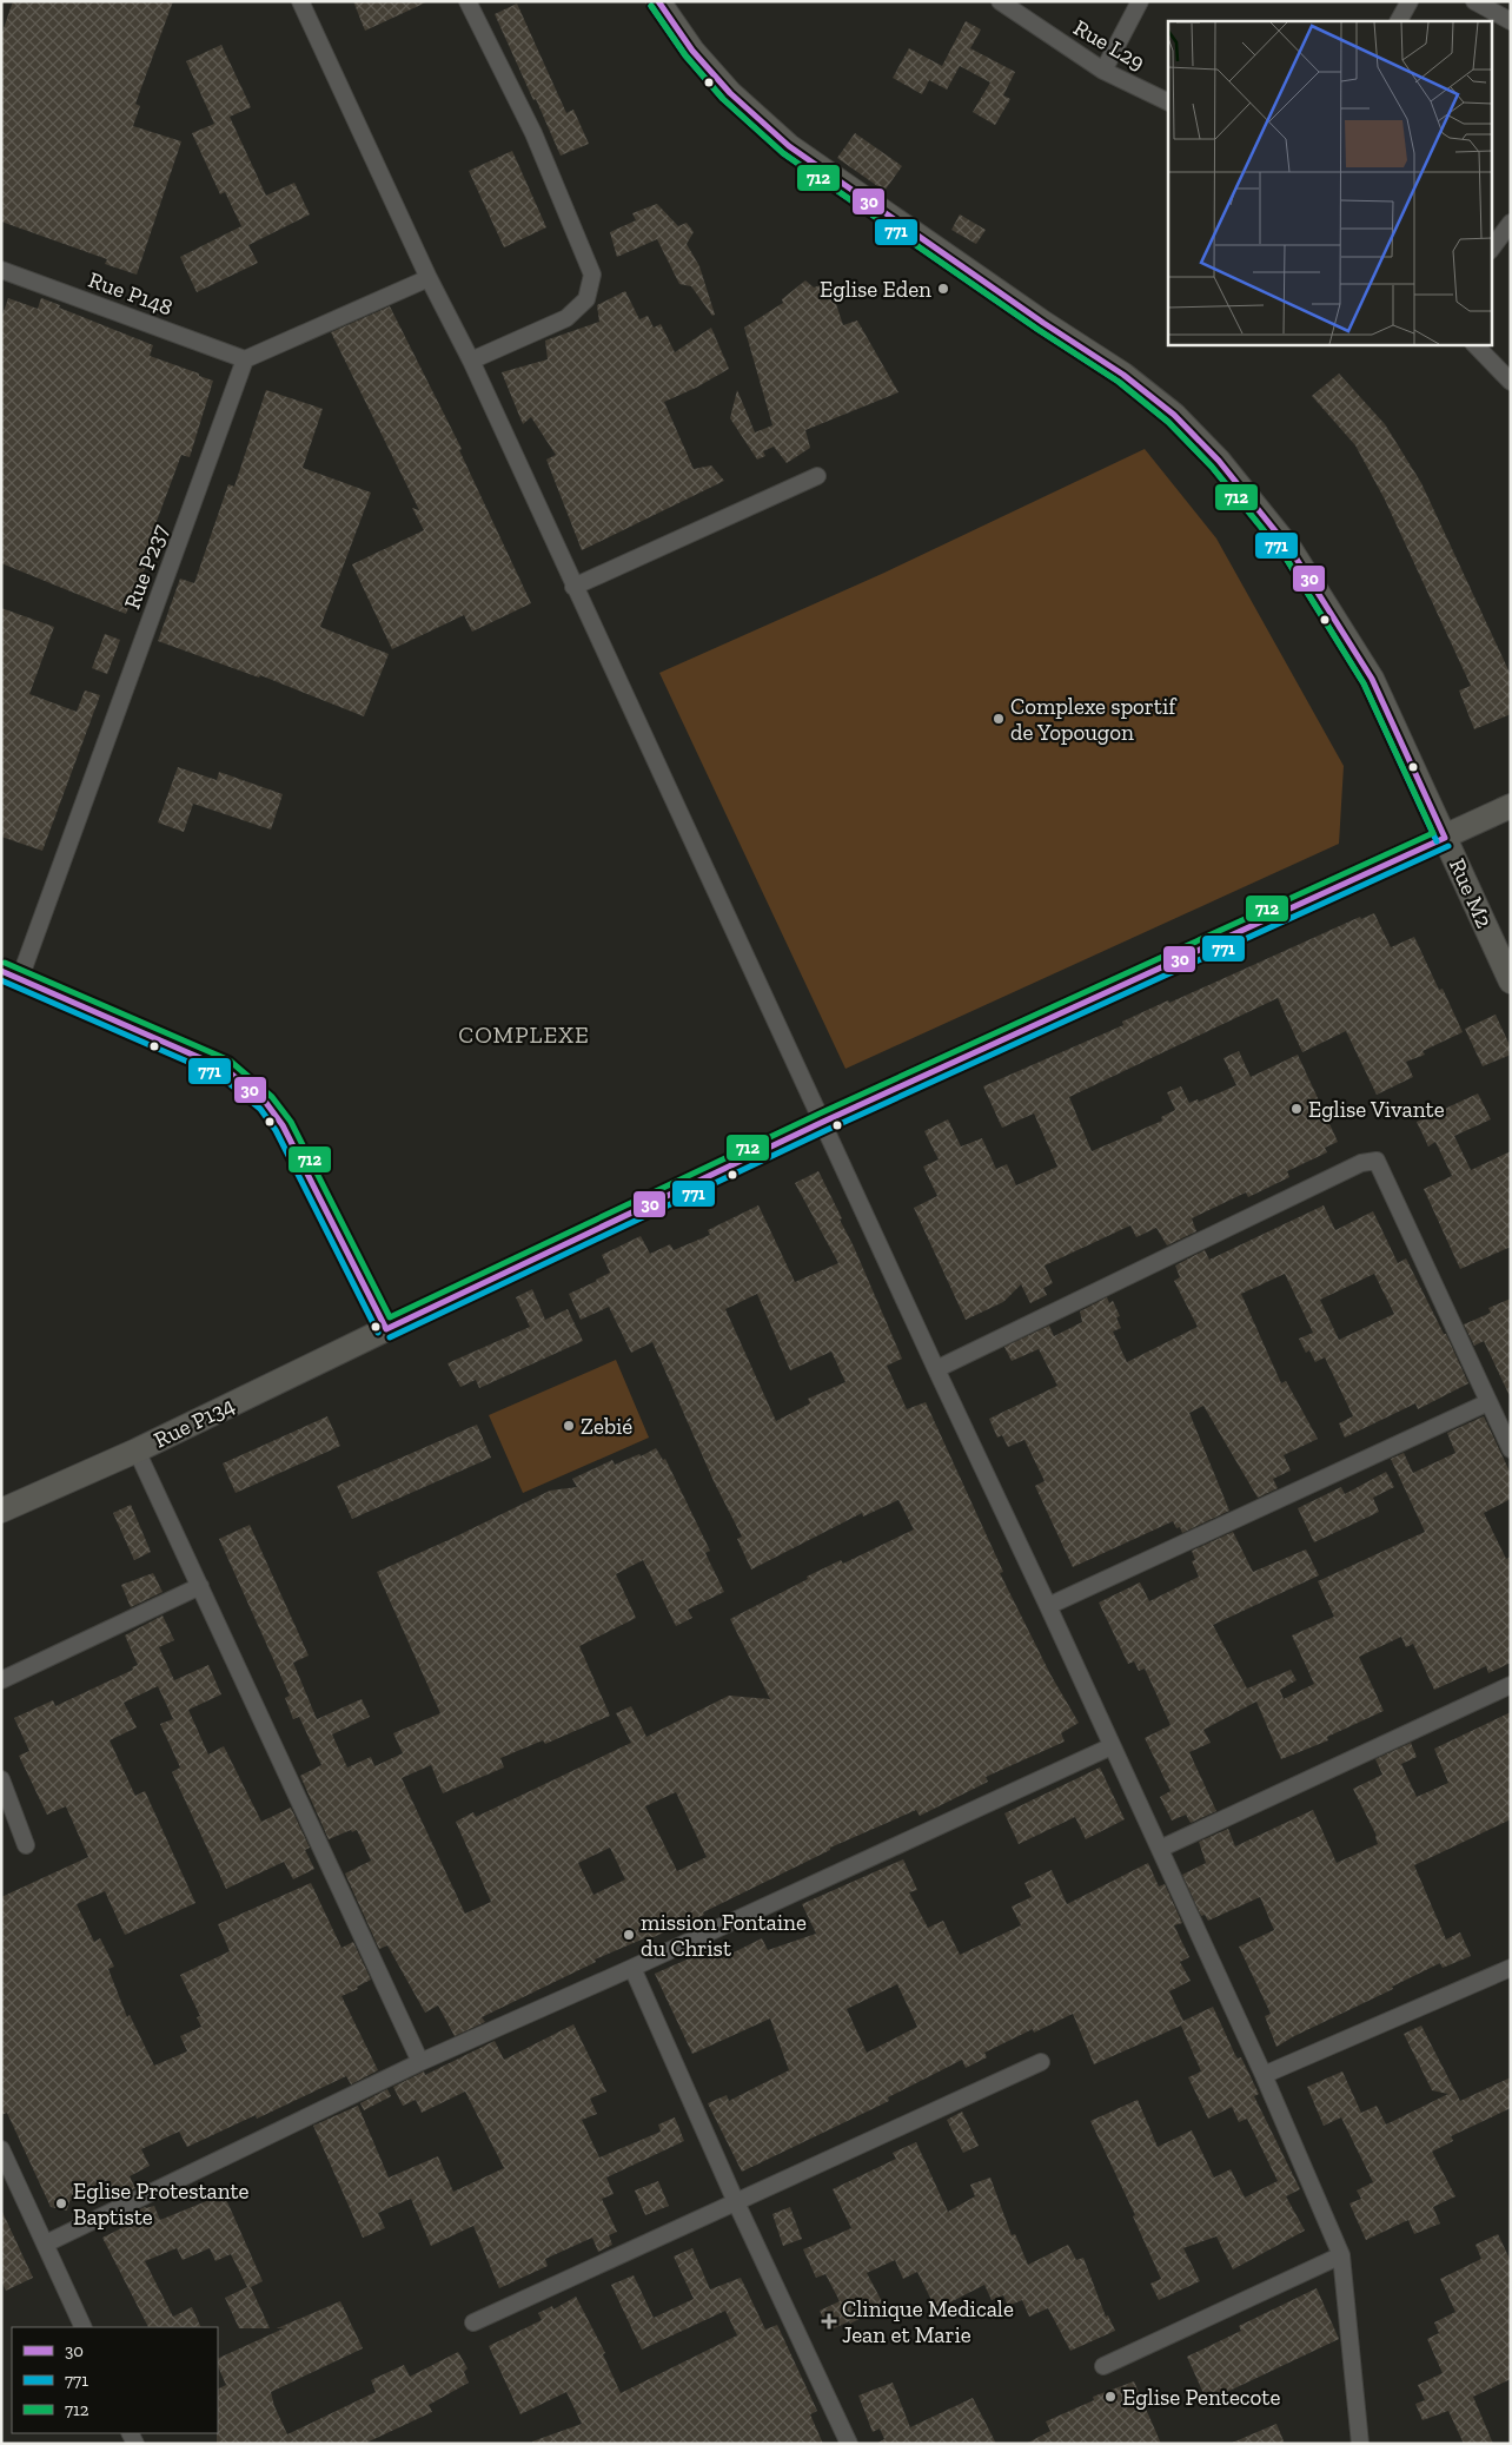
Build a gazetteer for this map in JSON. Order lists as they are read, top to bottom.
{
  "streets": {
    "street": [
      "Rue L29",
      "Rue P148",
      "Rue P237",
      "Rue M2",
      "Rue P134"
    ]
  },
  "crossings": [
    ["Rue P148", "Rue P237"],
    ["Rue M2", "Rue P134"]
  ],
  "districts": ["COMPLEXE"],
  "places": {
    "other": [
      "Eglise Eden",
      "Complexe sportif de Yopougon",
      "Eglise Vivante",
      "Zebié",
      "mission Fontaine du Christ",
      "Eglise Protestante Baptiste",
      "Eglise Pentecote"
    ],
    "health": ["Clinique Medicale Jean et Marie"]
  },
  "lines": ["transit line 30", "transit line 771", "transit line 712"],
  "legend": ["30", "771", "712"]
}
